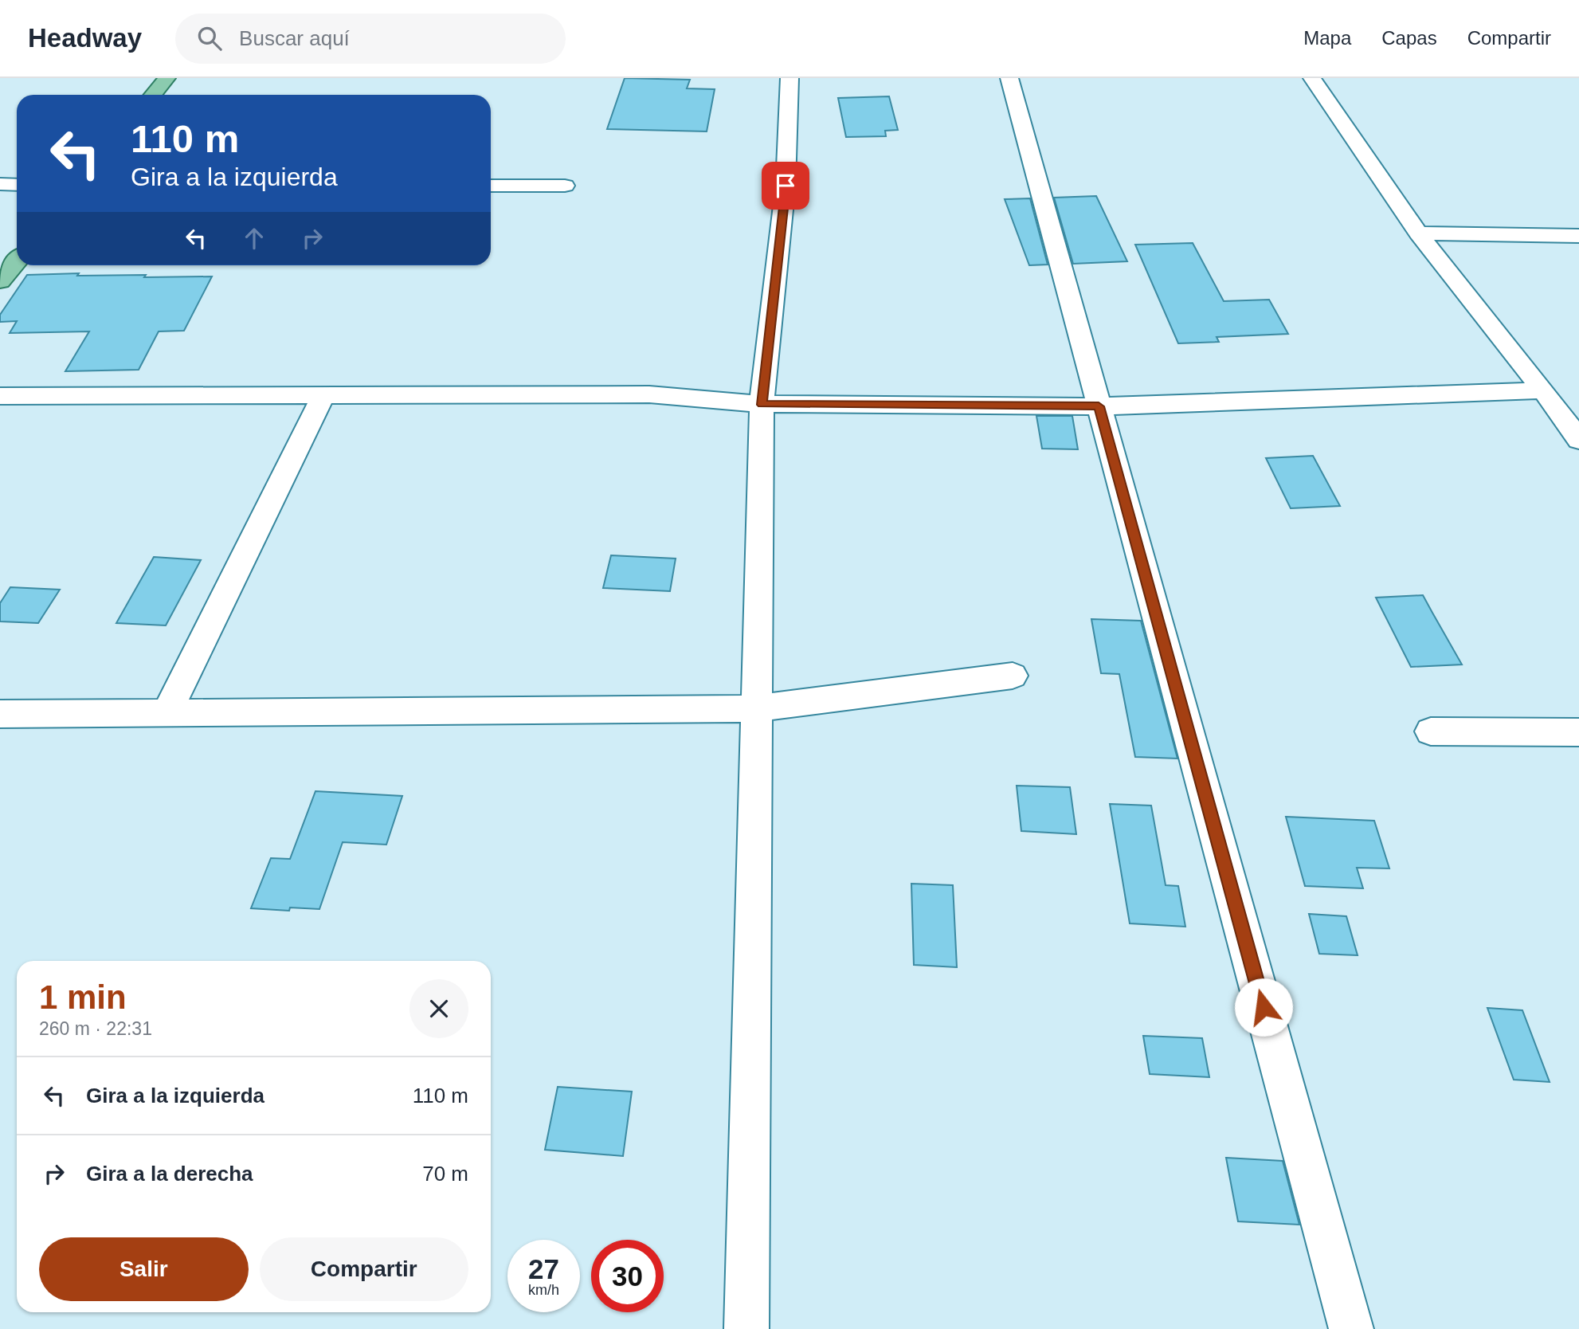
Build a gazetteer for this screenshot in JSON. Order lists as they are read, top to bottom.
{
  "page": {
    "header": "Headway",
    "search": "Buscar aquí",
    "nav": ["Mapa", "Capas", "Compartir"],
    "turn": ["110 m", "Gira a la izquierda"],
    "heading": ["1 min", "260 m · 22:31"],
    "list": [
      {
        "name": "Gira a la izquierda",
        "value": "110 m"
      },
      {
        "name": "Gira a la derecha",
        "value": "70 m"
      }
    ],
    "buttons": ["Salir", "Compartir"],
    "speed": "27 km/h",
    "limit": "30"
  }
}
